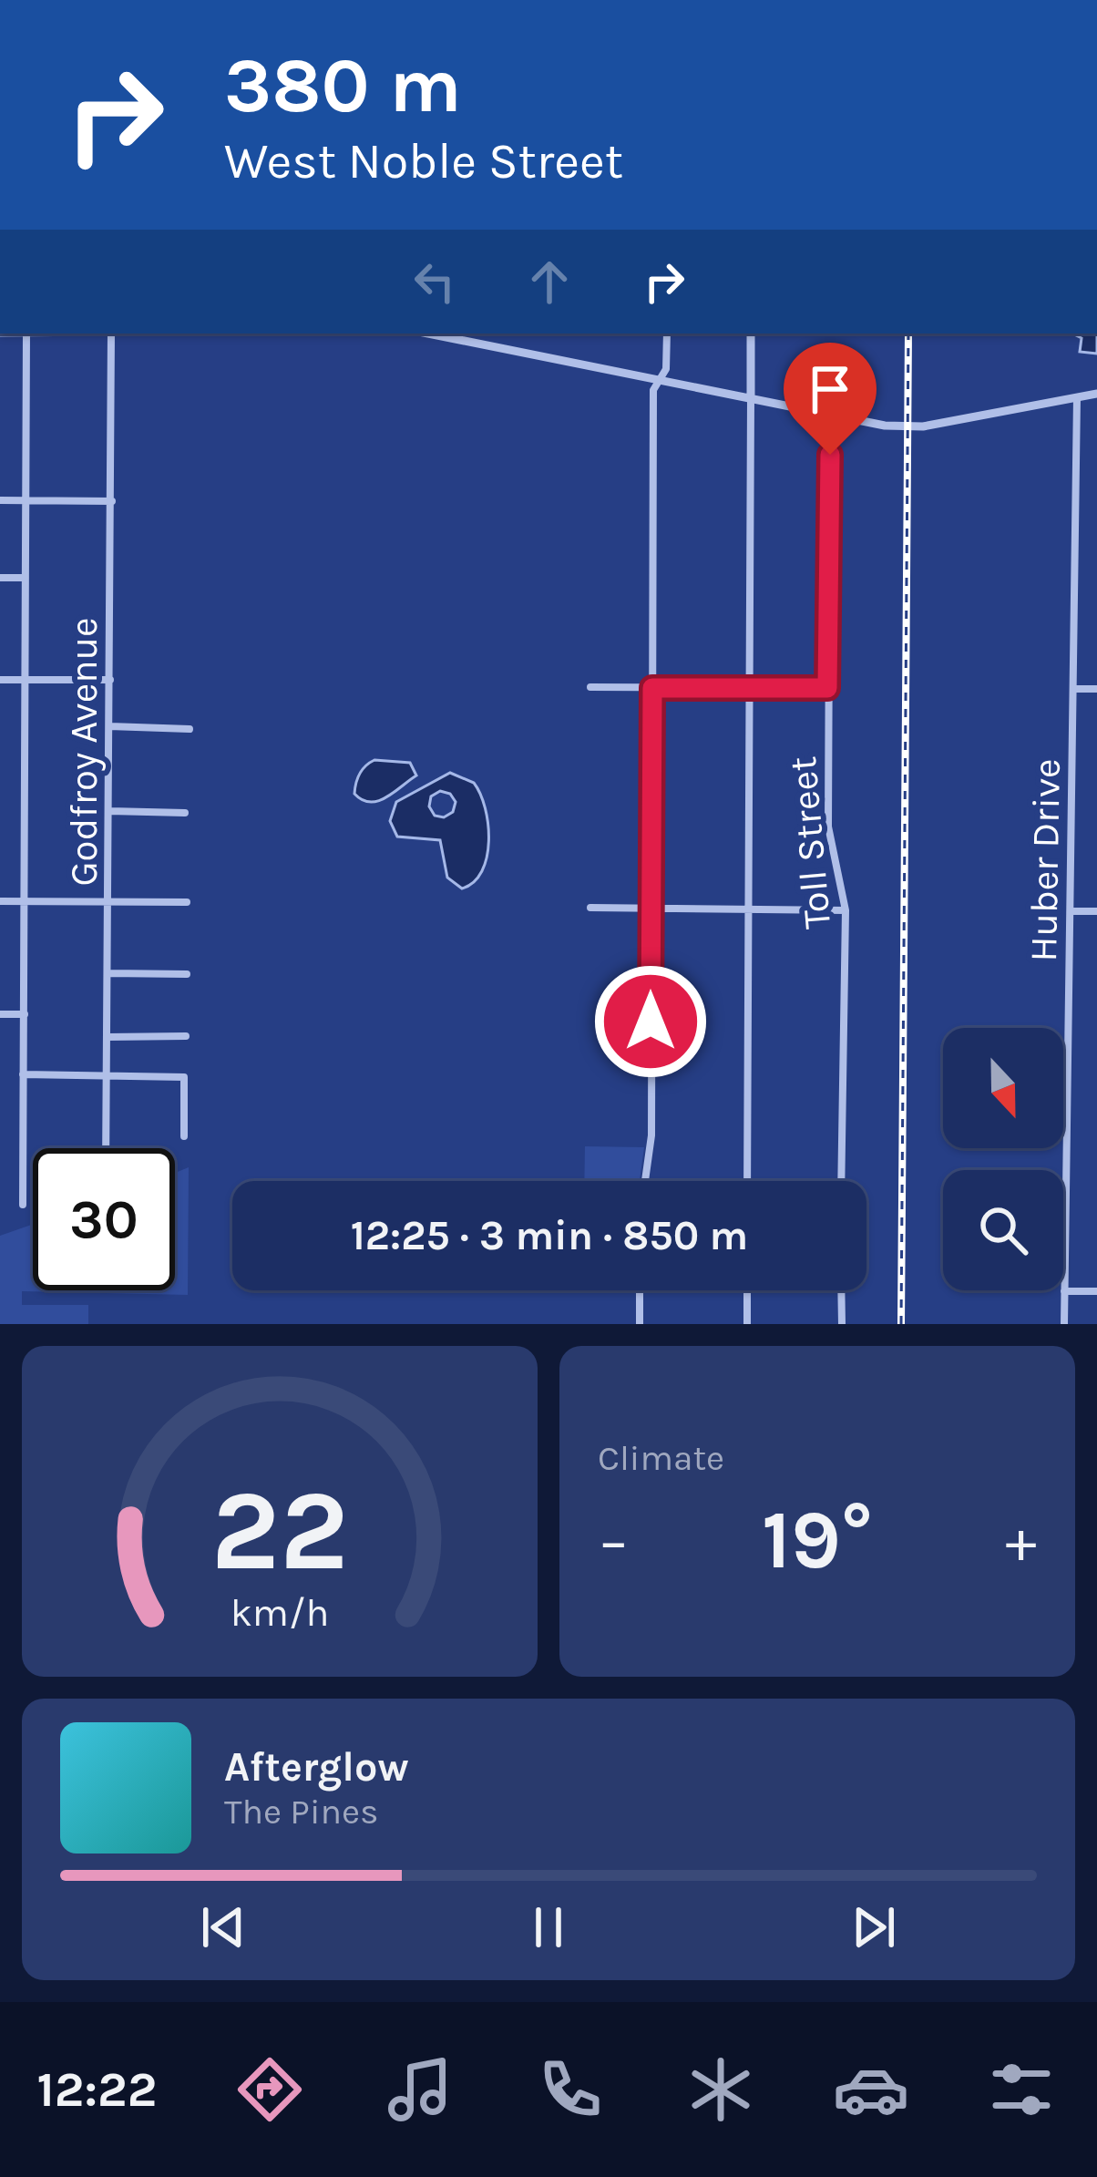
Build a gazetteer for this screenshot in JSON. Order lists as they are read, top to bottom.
{
  "streets": {
    "street": ["Godfroy Avenue", "Toll Street", "Huber Drive"]
  },
  "north": "bottom",
  "page": {
    "turn": ["380 m", "West Noble Street"],
    "limit": "30",
    "trip": "12:25 · 3 min · 850 m",
    "tile": "Climate",
    "heat": ["−", "19°", "+"],
    "song": ["Afterglow", "The Pines"],
    "tabs": "12:22",
    "gauge": ["22", "km/h"]
  }
}
